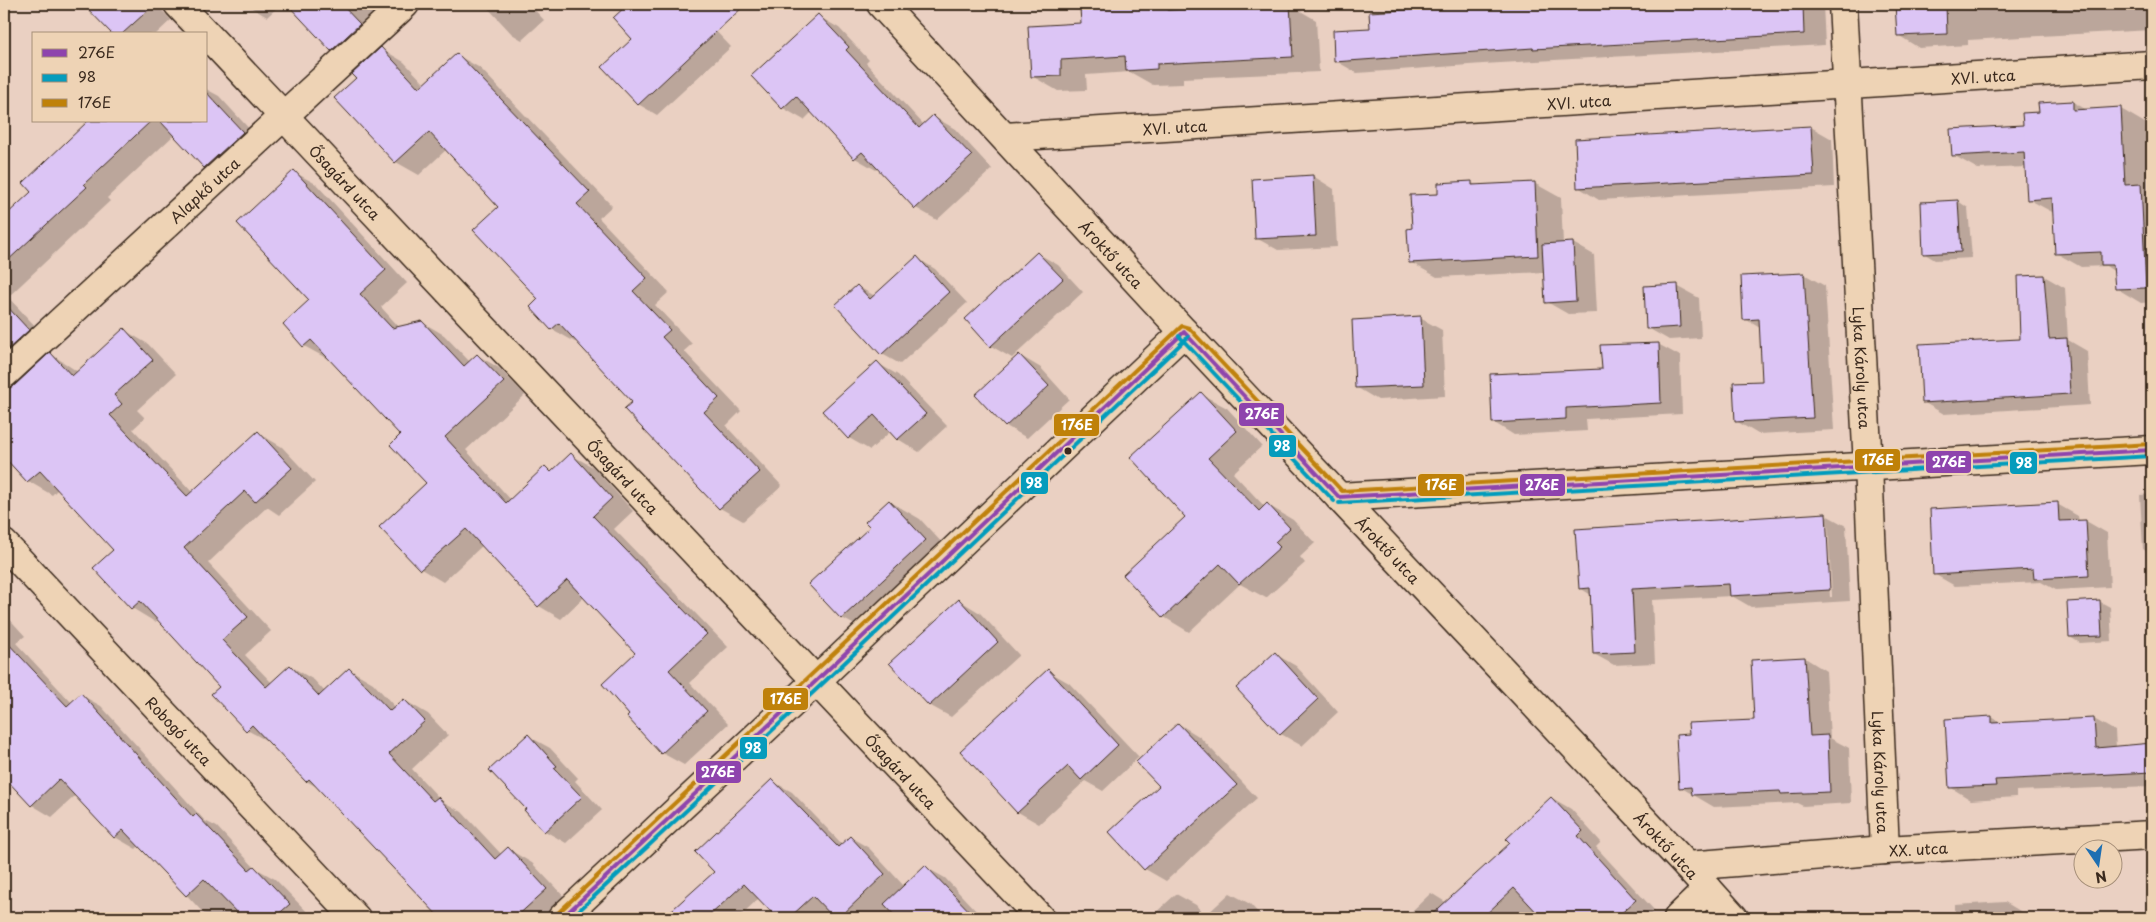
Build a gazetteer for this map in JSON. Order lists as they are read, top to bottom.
{
  "streets": {
    "street": [
      "XVI. utca",
      "Ősagárd utca",
      "Alapkő utca",
      "Ároktő utca",
      "Lyka Károly utca",
      "Robogó utca",
      "XX. utca"
    ]
  },
  "crossings": [
    ["XVI. utca", "Ároktő utca"],
    ["XVI. utca", "Lyka Károly utca"],
    ["Ősagárd utca", "Alapkő utca"],
    ["Ároktő utca", "XX. utca"],
    ["Lyka Károly utca", "XX. utca"]
  ],
  "lines": ["transit line 176E", "transit line 276E", "transit line 98"],
  "legend": ["276E", "98", "176E"],
  "north": "bottom"
}
